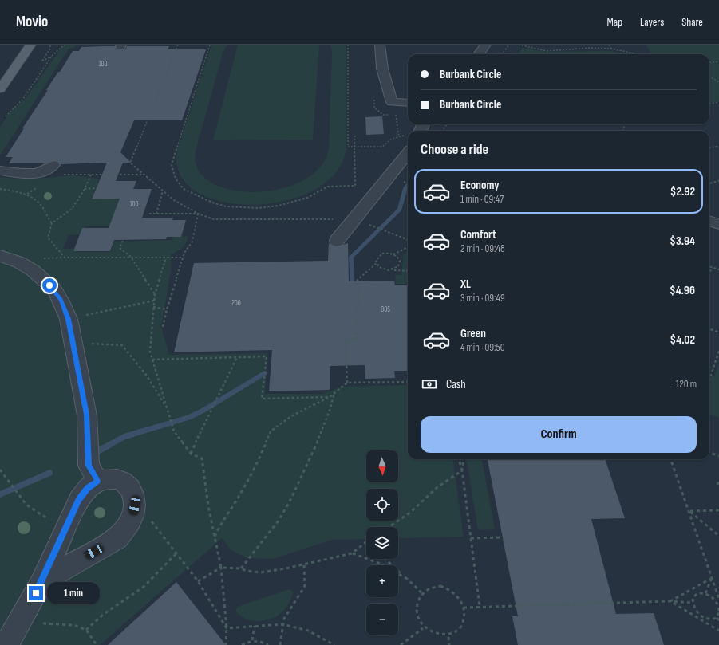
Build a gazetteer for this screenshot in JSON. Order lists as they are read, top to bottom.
{
  "house_numbers": [
    "100",
    "100",
    "200",
    "805"
  ],
  "north": "bottom",
  "page": {
    "header": "Movio",
    "nav": ["Map", "Layers", "Share"],
    "banner": ["Burbank Circle", "Burbank Circle"],
    "heading": "Choose a ride",
    "list": [
      {
        "name": "Economy",
        "note": "1 min · 09:47",
        "value": "$2.92"
      },
      {
        "name": "Comfort",
        "note": "2 min · 09:48",
        "value": "$3.94"
      },
      {
        "name": "XL",
        "note": "3 min · 09:49",
        "value": "$4.96"
      },
      {
        "name": "Green",
        "note": "4 min · 09:50",
        "value": "$4.02"
      }
    ],
    "pay": ["Cash", "120 m"],
    "buttons": "Confirm",
    "map_buttons": ["+", "−"],
    "bubble": "1 min"
  }
}
